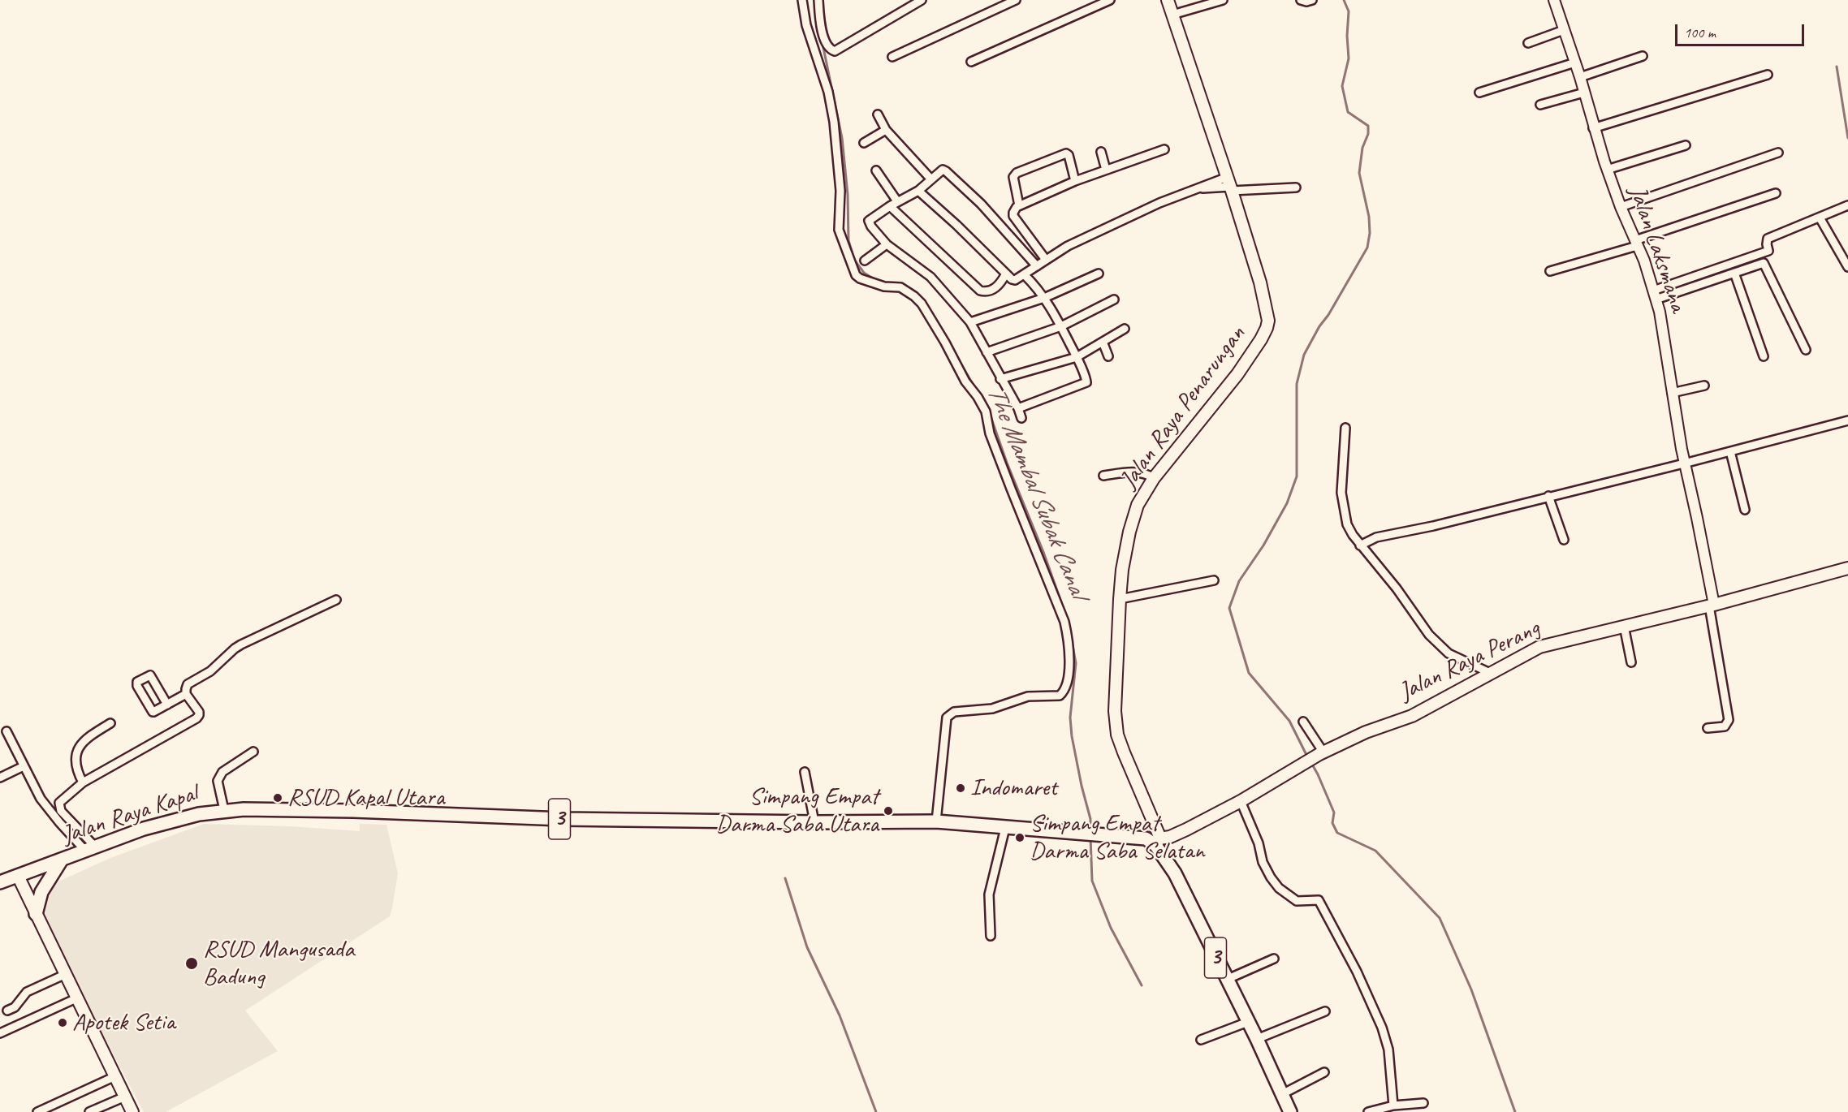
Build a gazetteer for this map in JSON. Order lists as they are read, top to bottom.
{
  "streets": {
    "highway": ["Jalan Raya Kapal", "3"],
    "main road": ["Jalan Raya Penarungan", "Jalan Raya Perang"],
    "street": ["Jalan Laksmana"]
  },
  "crossings": [
    ["Jalan Laksmana", "Jalan Raya Perang"],
    ["Jalan Raya Penarungan", "Jalan Raya Perang"],
    ["Jalan Raya Penarungan", "Jalan Raya Kapal"],
    ["Jalan Raya Penarungan", "3"],
    ["Jalan Raya Perang", "Jalan Raya Kapal"],
    ["Jalan Raya Perang", "3"],
    ["Jalan Raya Kapal", "3"]
  ],
  "water": ["The Mambal Subak Canal"],
  "places": [
    "Indomaret",
    "RSUD Kapal Utara",
    "Simpang Empat Darma Saba Utara",
    "Simpang Empat Darma Saba Selatan",
    "RSUD Mangusada Badung",
    "Apotek Setia"
  ],
  "scale_bar": "100 m"
}
